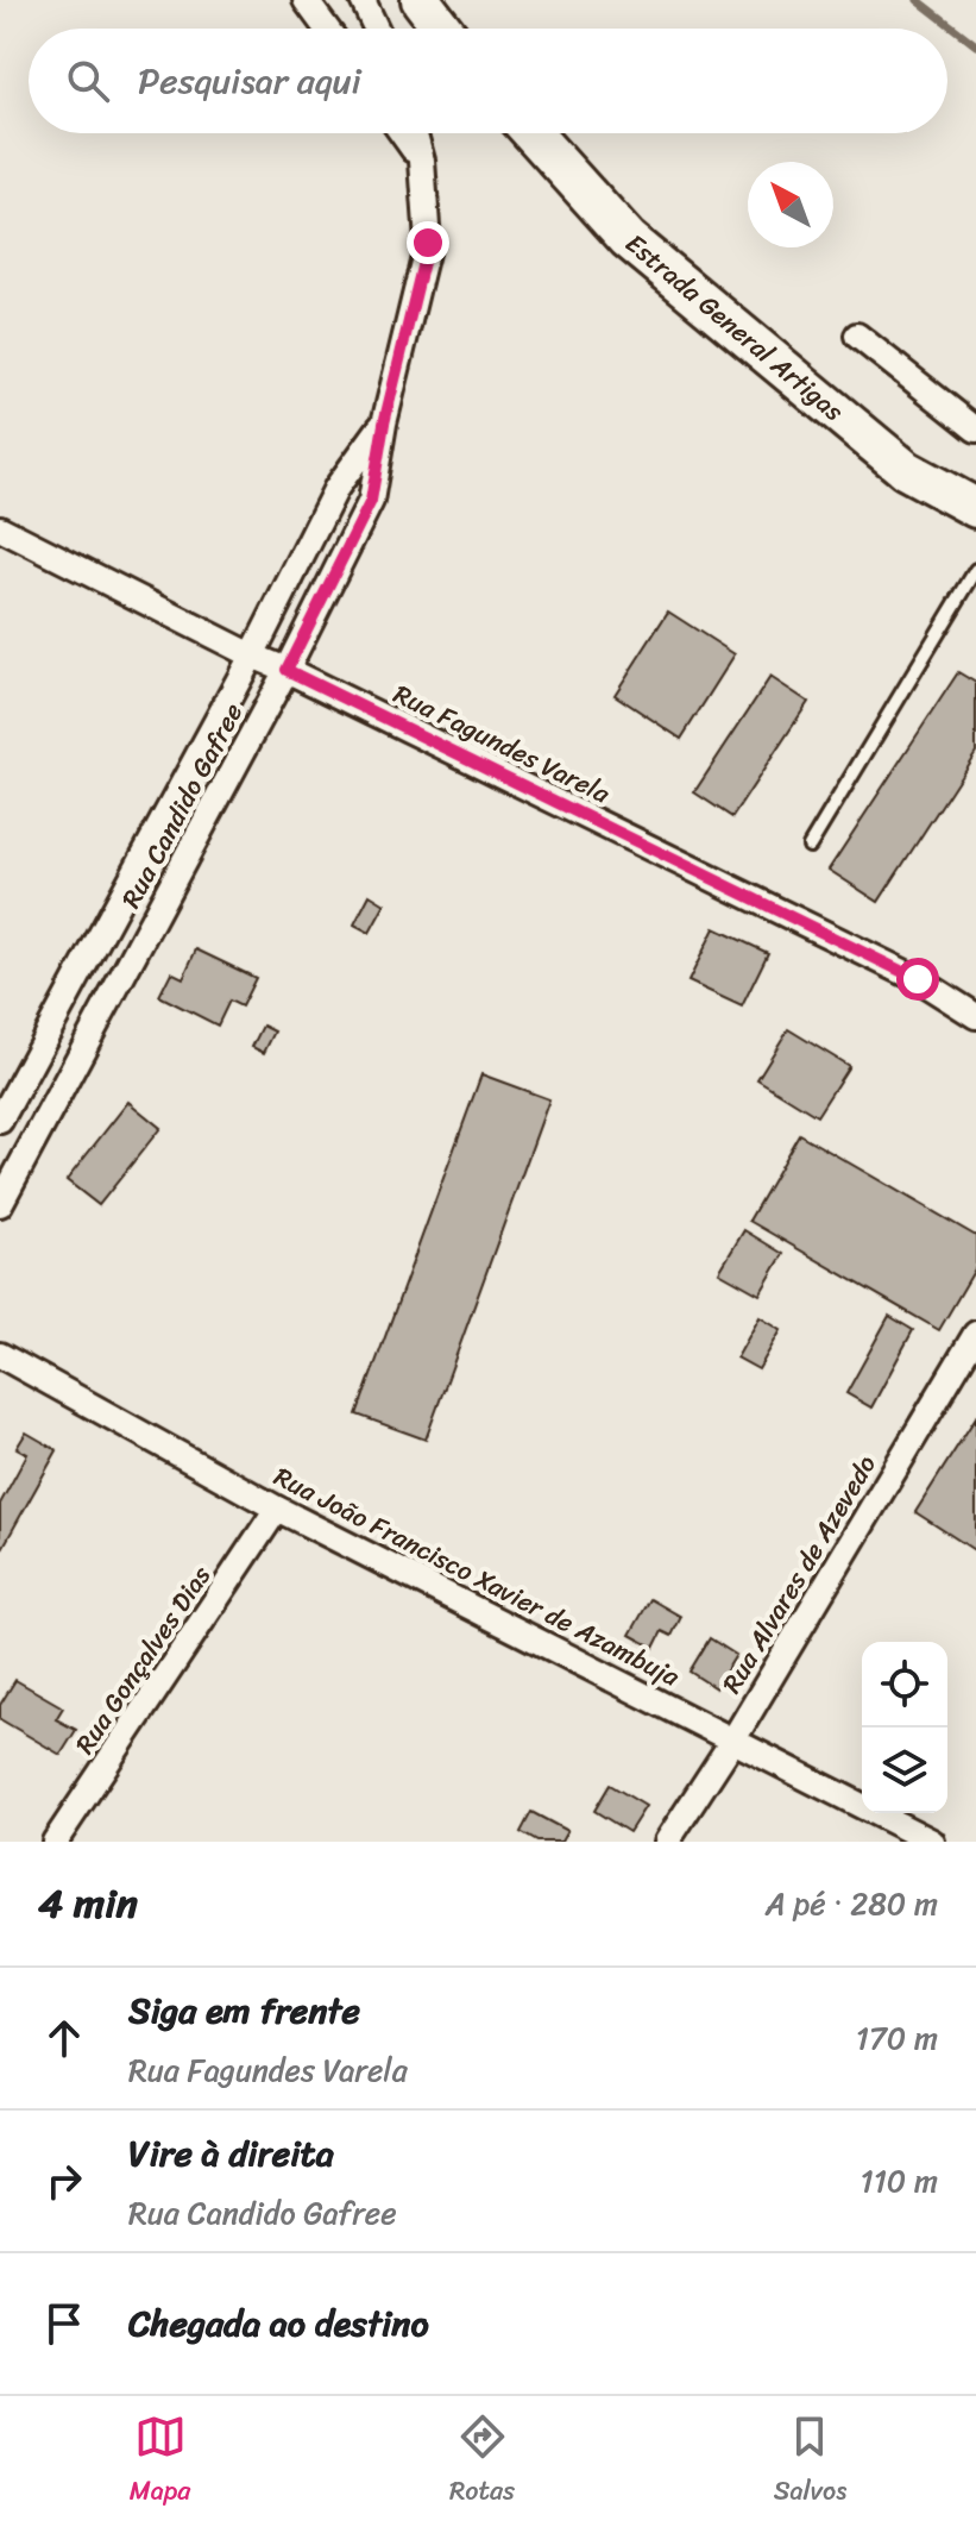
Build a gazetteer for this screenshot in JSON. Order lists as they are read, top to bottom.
{
  "streets": {
    "main road": ["Estrada General Artigas"],
    "street": [
      "Rua Fagundes Varela",
      "Rua Candido Gafree",
      "Rua Alvares de Azevedo",
      "Rua João Francisco Xavier de Azambuja",
      "Rua Gonçalves Dias"
    ]
  },
  "crossings": [
    ["Rua Fagundes Varela", "Rua Candido Gafree"],
    ["Rua Alvares de Azevedo", "Rua João Francisco Xavier de Azambuja"],
    ["Rua João Francisco Xavier de Azambuja", "Rua Gonçalves Dias"]
  ],
  "north": "top left",
  "page": {
    "search": "Pesquisar aqui",
    "heading": ["4 min", "A pé · 280 m"],
    "list": [
      ["Siga em frente", "Rua Fagundes Varela", "170 m"],
      ["Vire à direita", "Rua Candido Gafree", "110 m"],
      "Chegada ao destino"
    ],
    "nav": ["Mapa", "Rotas", "Salvos"]
  }
}
